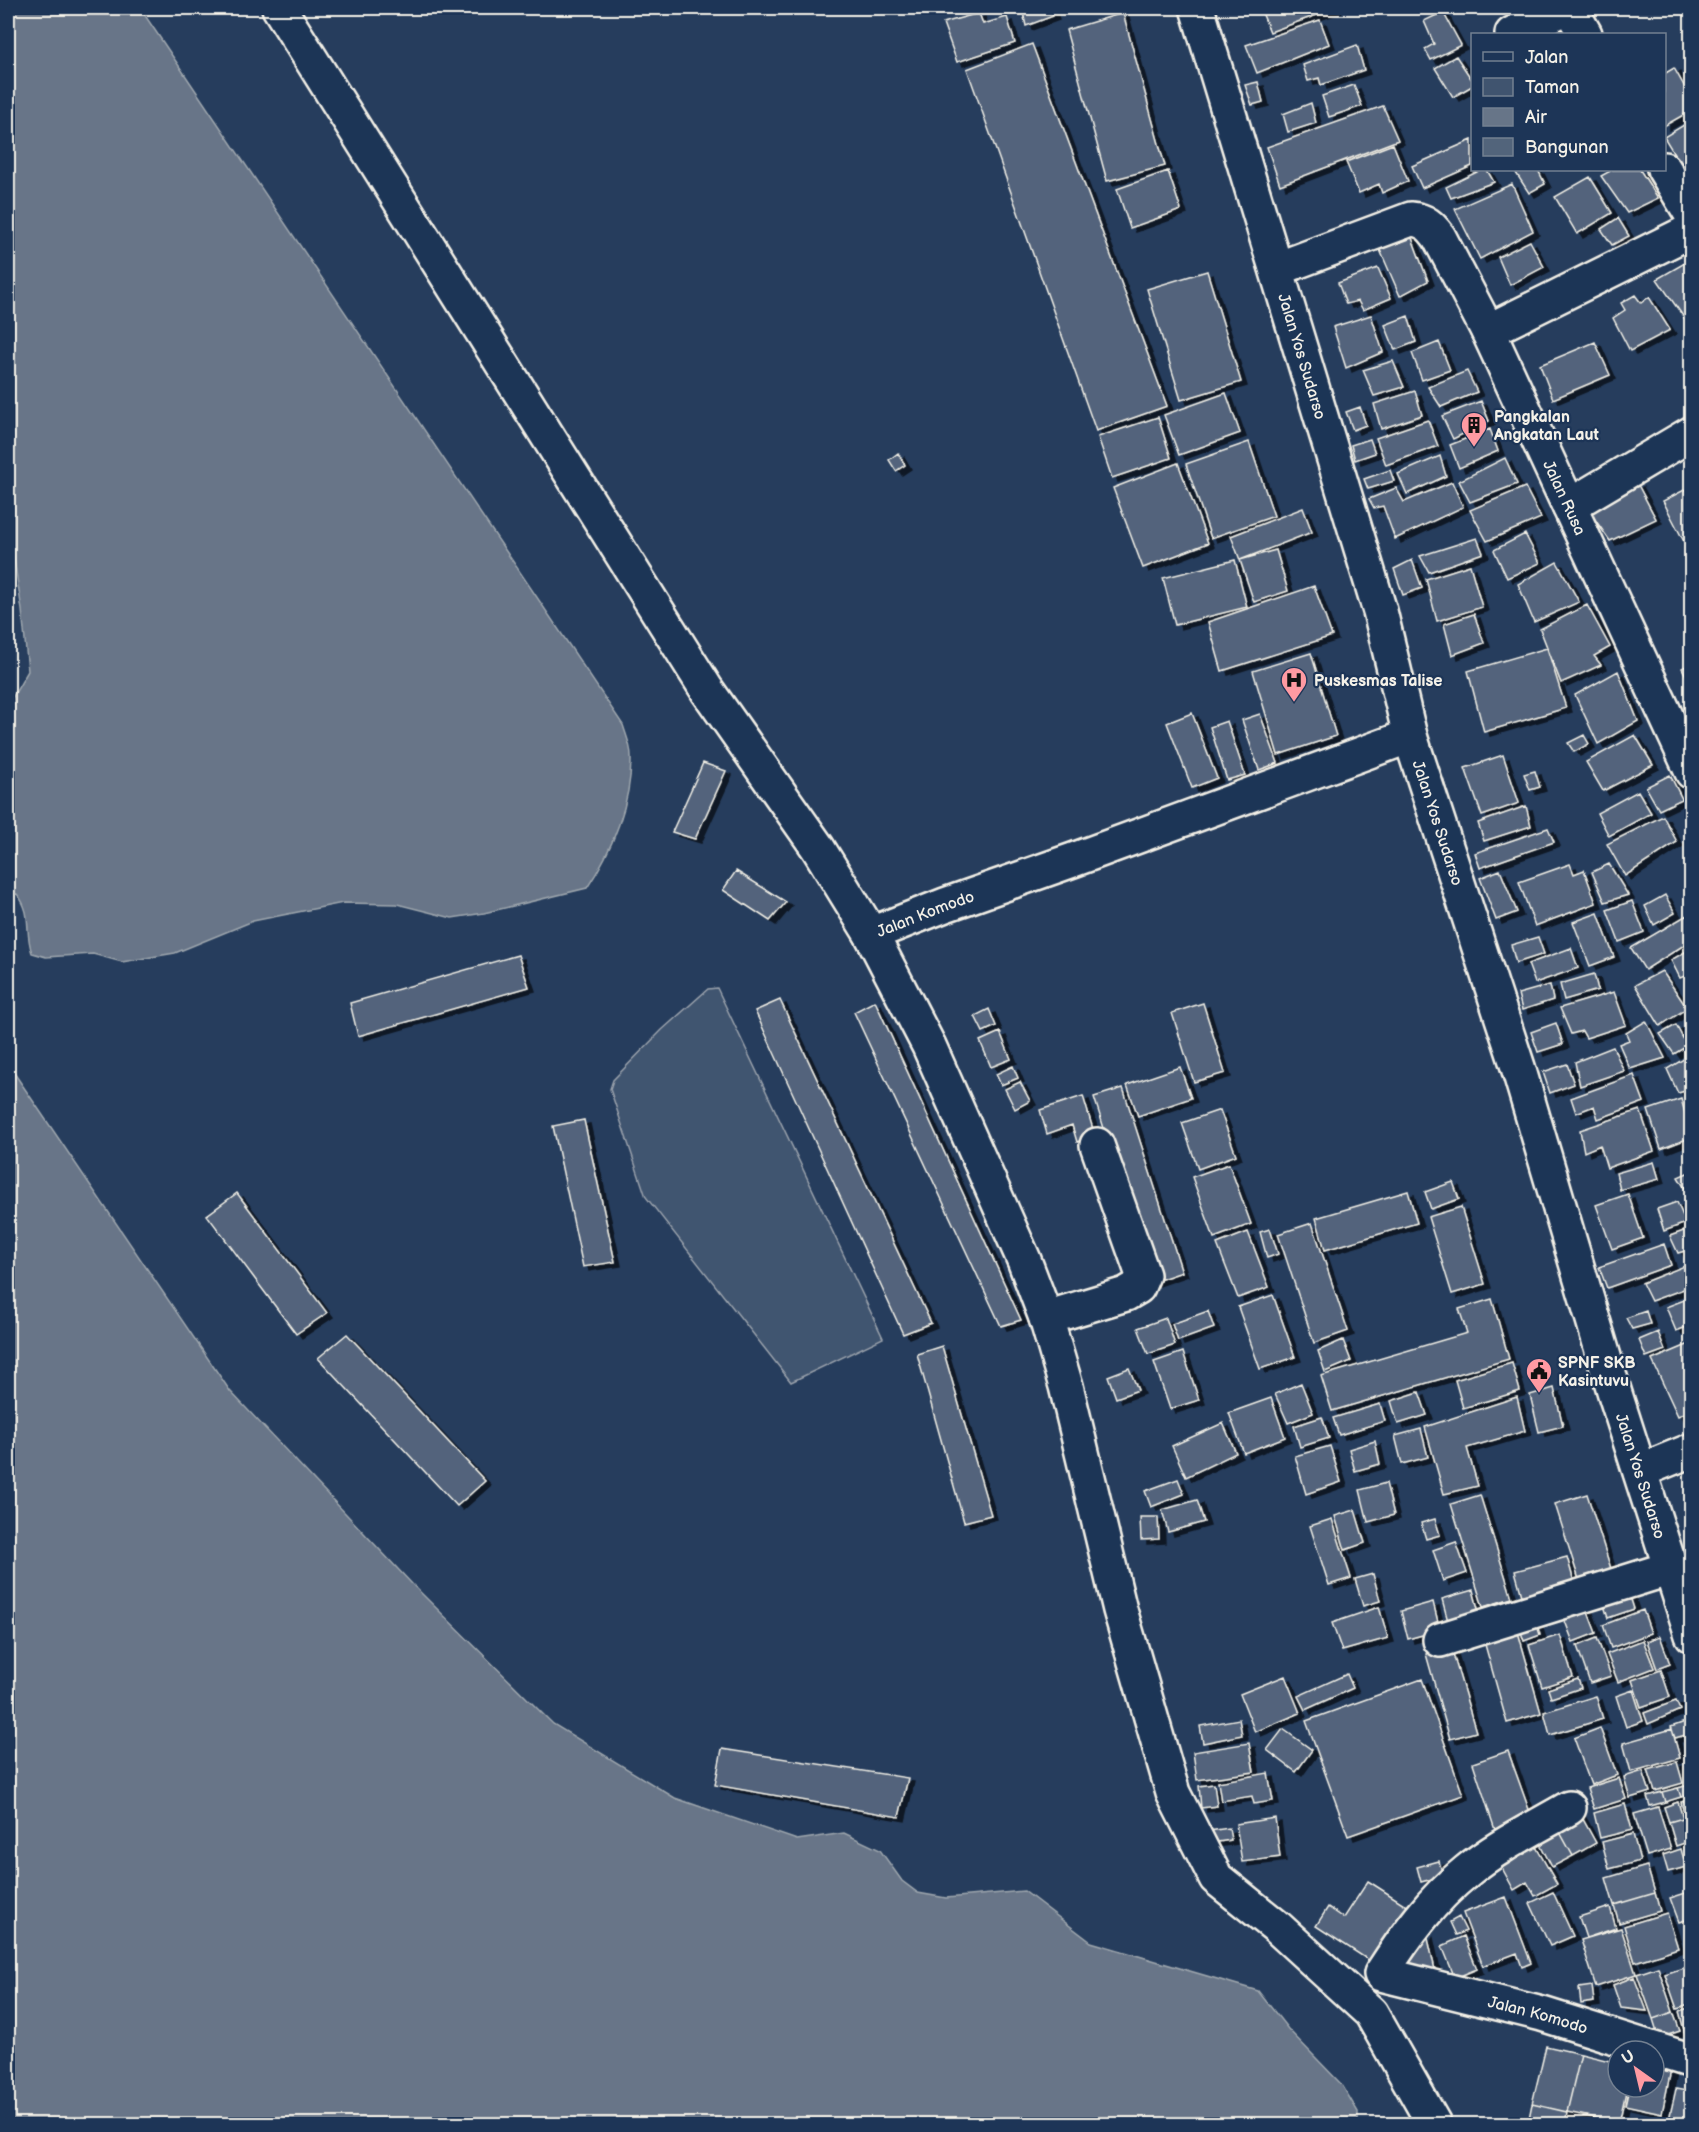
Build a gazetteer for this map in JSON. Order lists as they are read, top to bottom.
{
  "streets": {
    "main road": ["Jalan Yos Sudarso", "Jalan Rusa", "Jalan Komodo"]
  },
  "crossings": [
    ["Jalan Yos Sudarso", "Jalan Rusa"],
    ["Jalan Yos Sudarso", "Jalan Komodo"]
  ],
  "places": {
    "building": ["Pangkalan Angkatan Laut"],
    "hospital": ["Puskesmas Talise"],
    "public building": ["SPNF SKB Kasintuvu"]
  },
  "legend": [
    "Jalan",
    "Taman",
    "Air",
    "Bangunan"
  ],
  "north": "top left"
}
